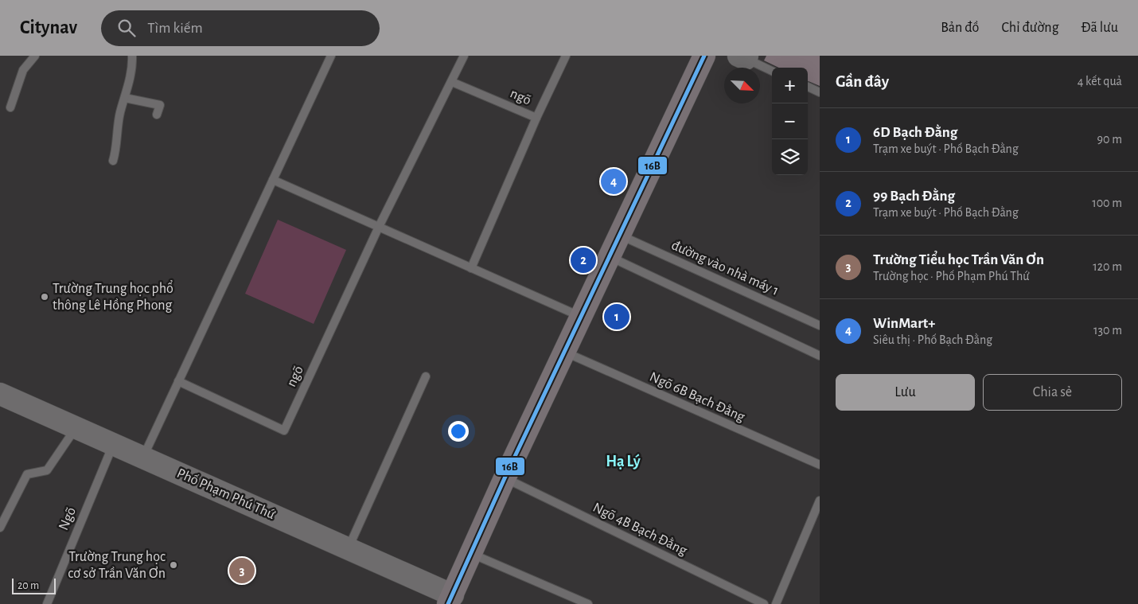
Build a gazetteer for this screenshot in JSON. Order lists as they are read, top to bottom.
{
  "streets": {
    "street": ["Phố Phạm Phú Thứ"],
    "lane": [
      "ngõ",
      "đường vào nhà máy 1",
      "Ngõ 6B Bạch Đằng",
      "Ngõ",
      "Ngõ 4B Bạch Đằng"
    ]
  },
  "crossings": [
    ["Phố Phạm Phú Thứ", "Ngõ"]
  ],
  "districts": ["Hạ Lý"],
  "places": ["Trường Trung học phổ thông Lê Hồng Phong", "Trường Trung học cơ sở Trần Văn Ơn"],
  "lines": ["transit line 16B"],
  "scale_bar": "20 m",
  "north": "bottom right",
  "page": {
    "header": "Citynav",
    "search": "Tìm kiếm",
    "nav": ["Bản đồ", "Chỉ đường", "Đã lưu"],
    "heading": ["Gần đây", "4 kết quả"],
    "map_buttons": ["+", "−"],
    "list": [
      {
        "mark": "1",
        "name": "6D Bạch Đằng",
        "note": "Trạm xe buýt · Phố Bạch Đằng",
        "value": "90 m"
      },
      {
        "mark": "2",
        "name": "99 Bạch Đằng",
        "note": "Trạm xe buýt · Phố Bạch Đằng",
        "value": "100 m"
      },
      {
        "mark": "3",
        "name": "Trường Tiểu học Trần Văn Ơn",
        "note": "Trường học · Phố Phạm Phú Thứ",
        "value": "120 m"
      },
      {
        "mark": "4",
        "name": "WinMart+",
        "note": "Siêu thị · Phố Bạch Đằng",
        "value": "130 m"
      }
    ],
    "pins": [
      "4",
      "2",
      "1",
      "3"
    ],
    "buttons": ["Lưu", "Chia sẻ"],
    "scale": "20 m"
  }
}
